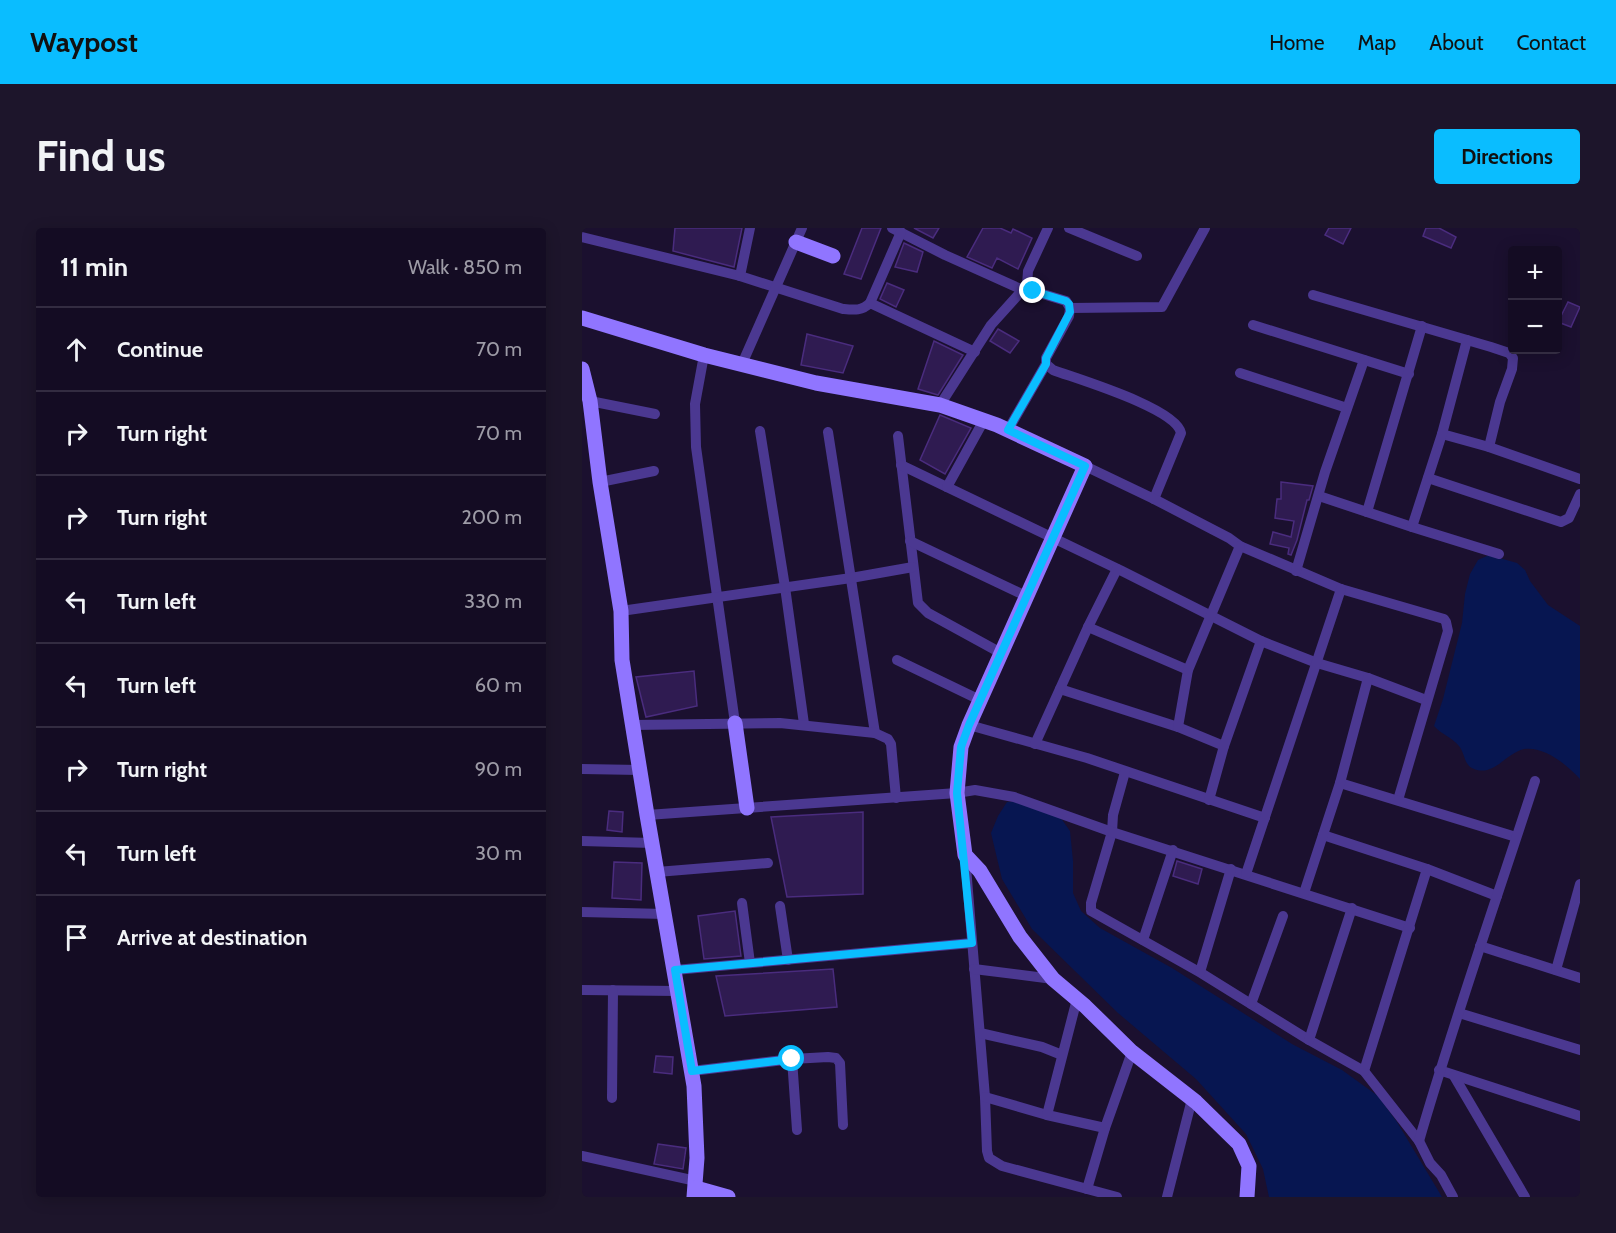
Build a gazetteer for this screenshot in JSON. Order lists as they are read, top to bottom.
{
  "page": {
    "header": "Waypost",
    "nav": [
      "Home",
      "Map",
      "About",
      "Contact"
    ],
    "buttons": "Directions",
    "title": "Find us",
    "heading": ["11 min", "Walk · 850 m"],
    "map_buttons": ["+", "−"],
    "list": [
      ["Continue", "70 m"],
      ["Turn right", "70 m"],
      ["Turn right", "200 m"],
      ["Turn left", "330 m"],
      ["Turn left", "60 m"],
      ["Turn right", "90 m"],
      ["Turn left", "30 m"],
      "Arrive at destination"
    ]
  }
}
